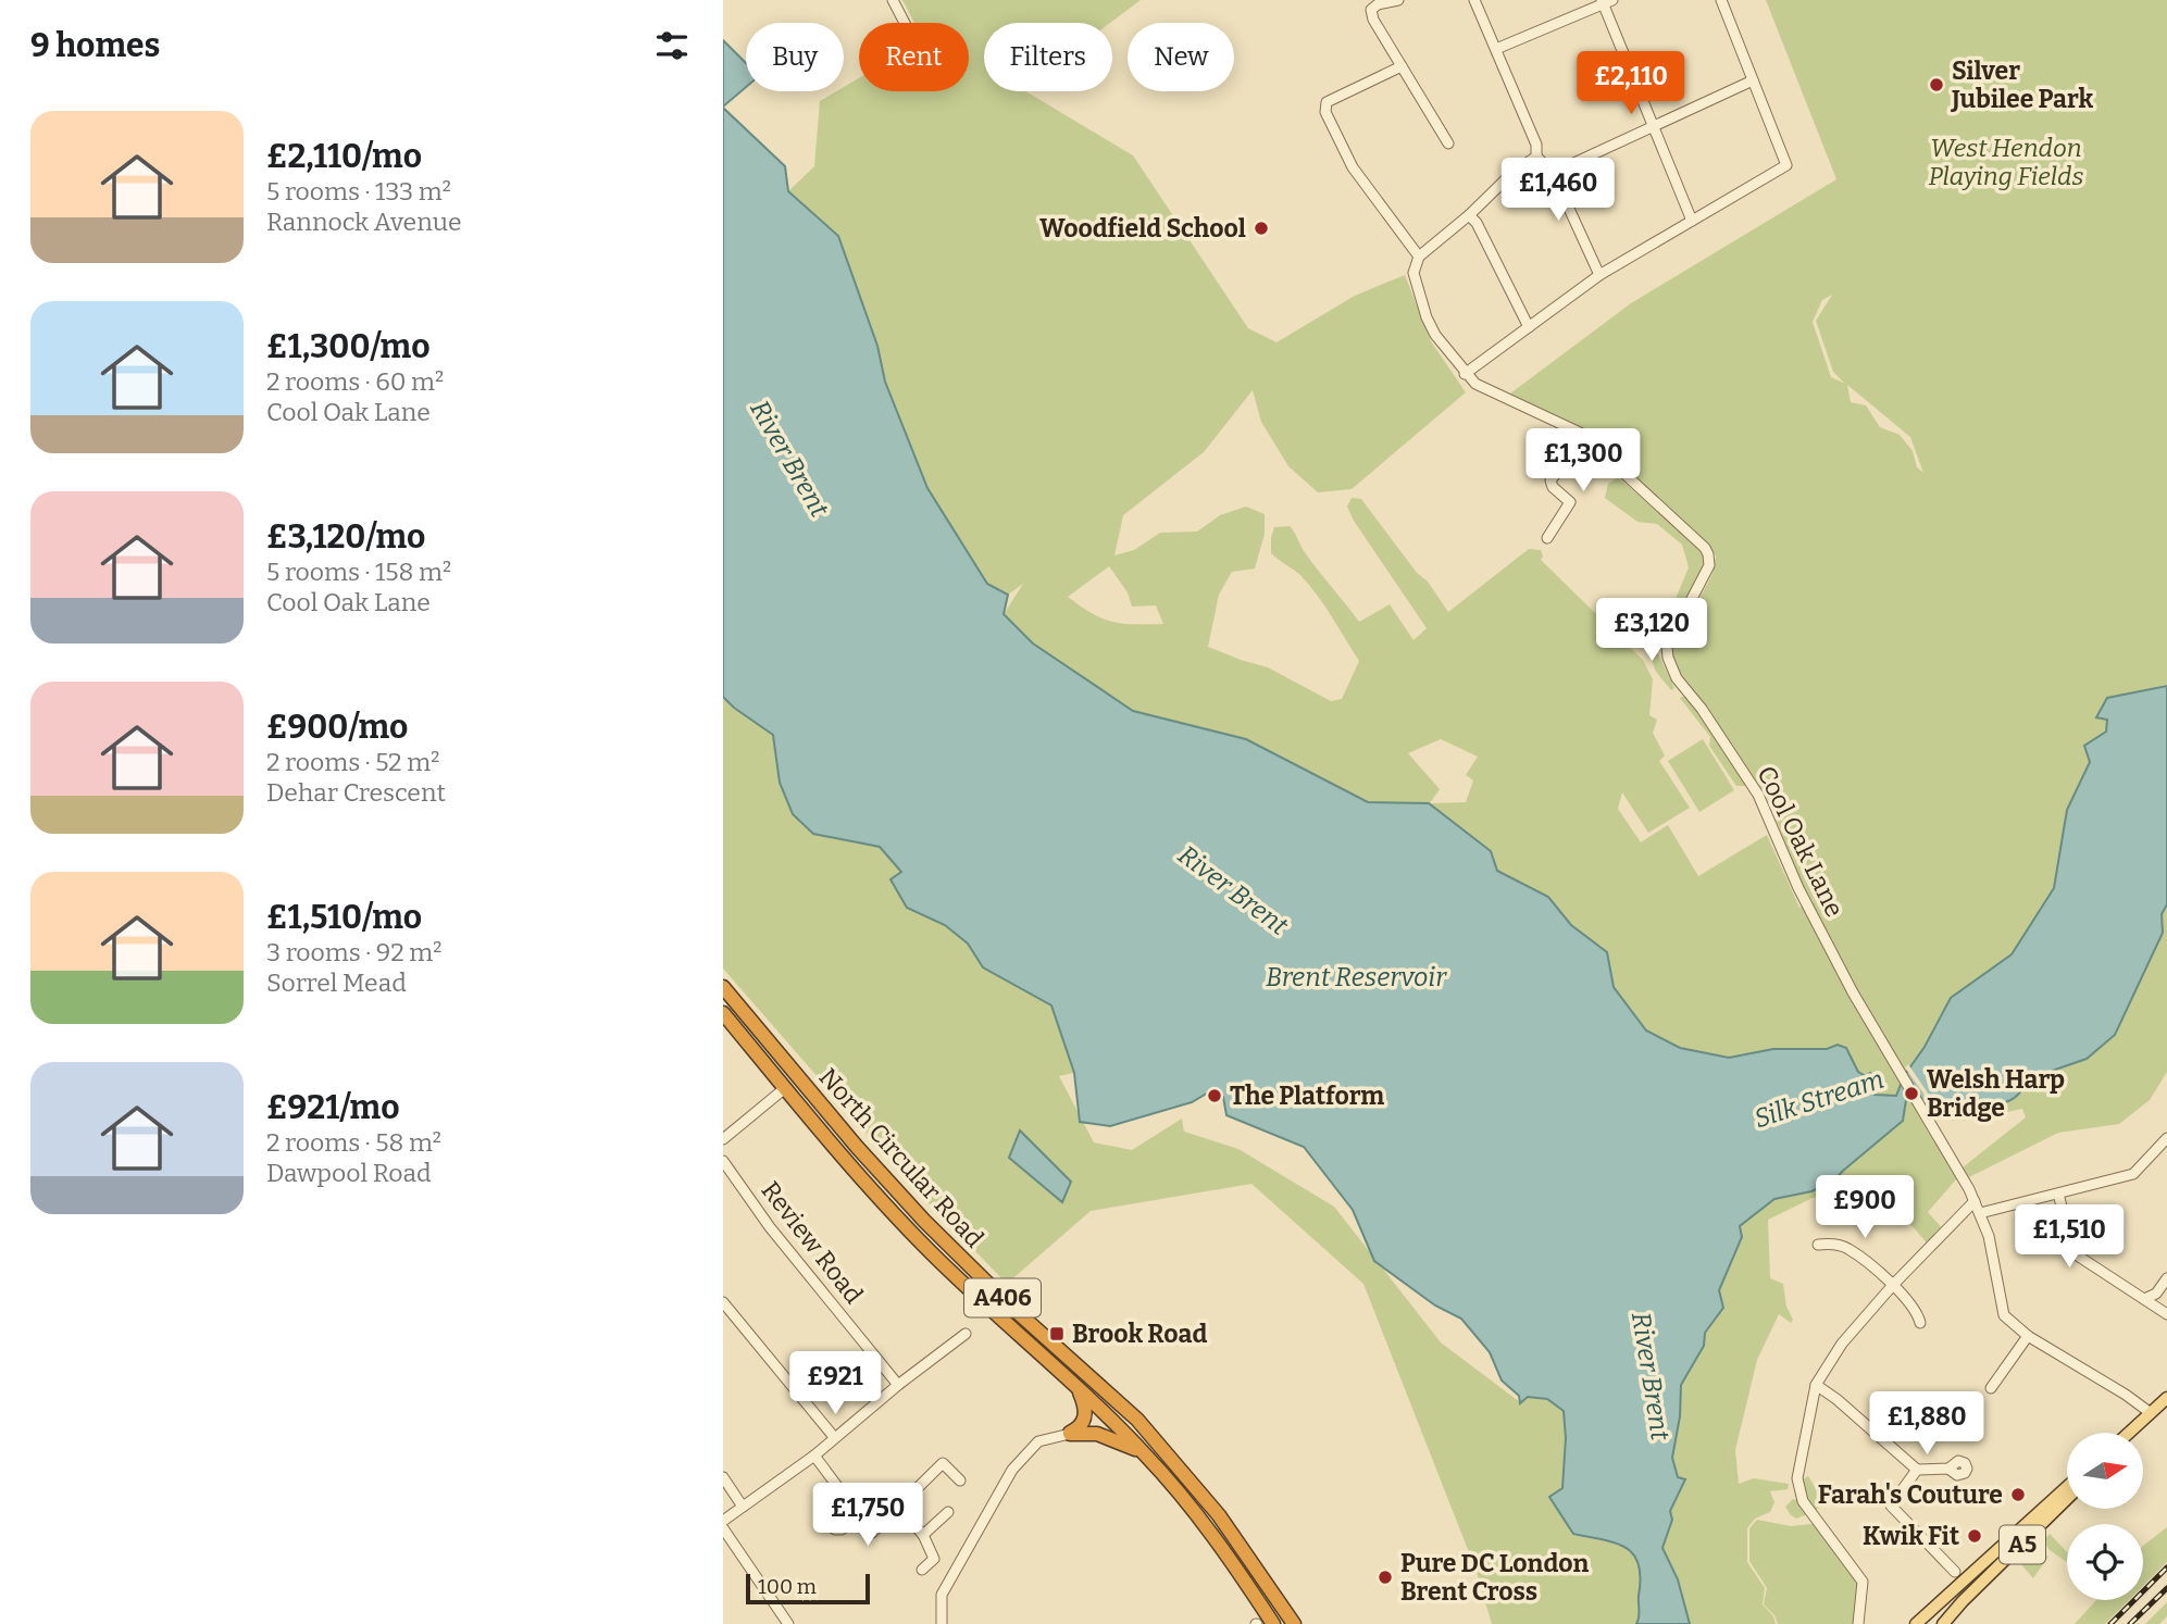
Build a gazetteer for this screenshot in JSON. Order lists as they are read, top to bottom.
{
  "streets": {
    "highway": ["North Circular Road", "A406"],
    "main road": ["A5"],
    "street": ["Cool Oak Lane", "Review Road"]
  },
  "water": ["River Brent", "Brent Reservoir", "Silk Stream"],
  "parks": ["West Hendon Playing Fields"],
  "places": {
    "other": [
      "Silver Jubilee Park",
      "Woodfield School",
      "Welsh Harp Bridge",
      "The Platform",
      "Farah's Couture",
      "Kwik Fit",
      "Pure DC London Brent Cross"
    ],
    "transit": ["Brook Road"]
  },
  "scale_bar": "100 m",
  "north": "right",
  "page": {
    "heading": "9 homes",
    "chip": [
      "Buy",
      "Rent",
      "Filters",
      "New"
    ],
    "price": [
      "£2,110",
      "£1,460",
      "£1,300",
      "£3,120",
      "£900",
      "£1,510",
      "£921",
      "£1,880",
      "£1,750"
    ],
    "list": [
      {
        "name": "£2,110/mo",
        "note": "5 rooms · 133 m² · Rannock Avenue"
      },
      {
        "name": "£1,300/mo",
        "note": "2 rooms · 60 m² · Cool Oak Lane"
      },
      {
        "name": "£3,120/mo",
        "note": "5 rooms · 158 m² · Cool Oak Lane"
      },
      {
        "name": "£900/mo",
        "note": "2 rooms · 52 m² · Dehar Crescent"
      },
      {
        "name": "£1,510/mo",
        "note": "3 rooms · 92 m² · Sorrel Mead"
      },
      {
        "name": "£921/mo",
        "note": "2 rooms · 58 m² · Dawpool Road"
      }
    ],
    "scale": "100 m"
  }
}
